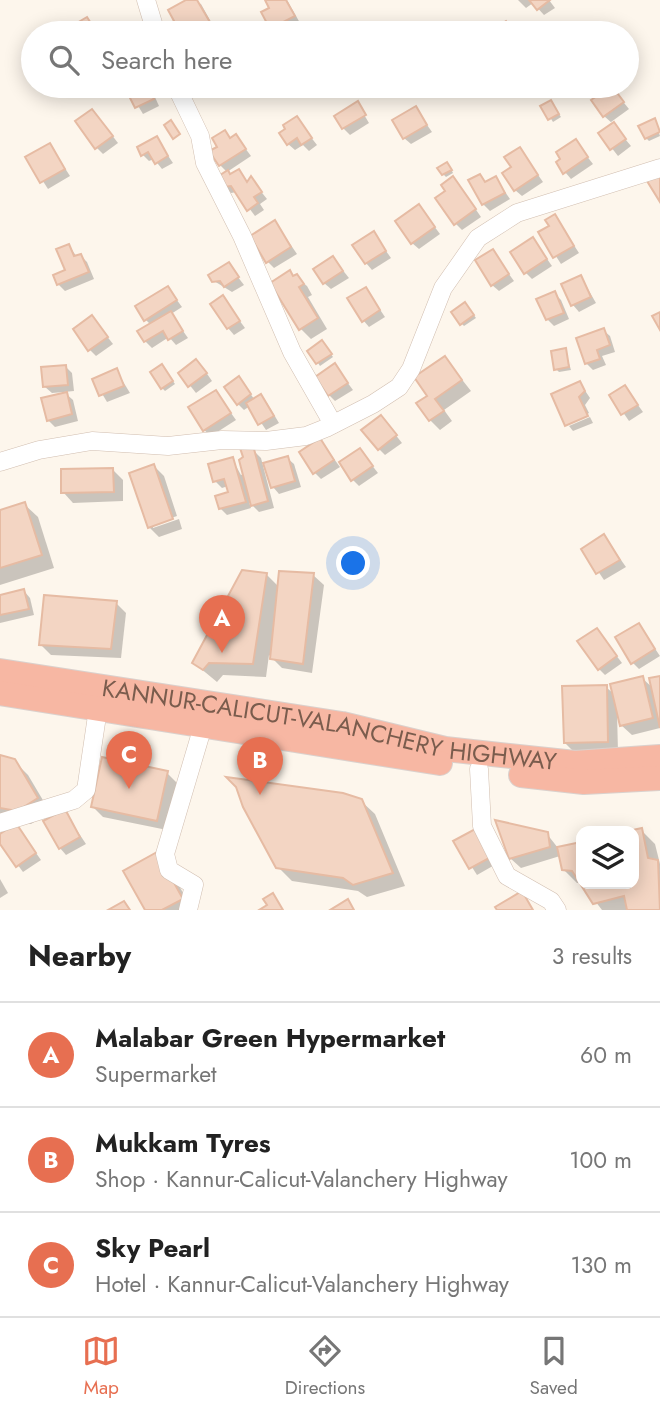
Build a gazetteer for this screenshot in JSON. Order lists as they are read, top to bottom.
{
  "streets": {
    "highway": ["KANNUR-CALICUT-VALANCHERY HIGHWAY"]
  },
  "page": {
    "search": "Search here",
    "pins": ["A", "C", "B"],
    "heading": ["Nearby", "3 results"],
    "list": [
      {
        "mark": "A",
        "name": "Malabar Green Hypermarket",
        "note": "Supermarket",
        "value": "60 m"
      },
      {
        "mark": "B",
        "name": "Mukkam Tyres",
        "note": "Shop · Kannur-Calicut-Valanchery Highway",
        "value": "100 m"
      },
      {
        "mark": "C",
        "name": "Sky Pearl",
        "note": "Hotel · Kannur-Calicut-Valanchery Highway",
        "value": "130 m"
      }
    ],
    "nav": ["Map", "Directions", "Saved"]
  }
}
